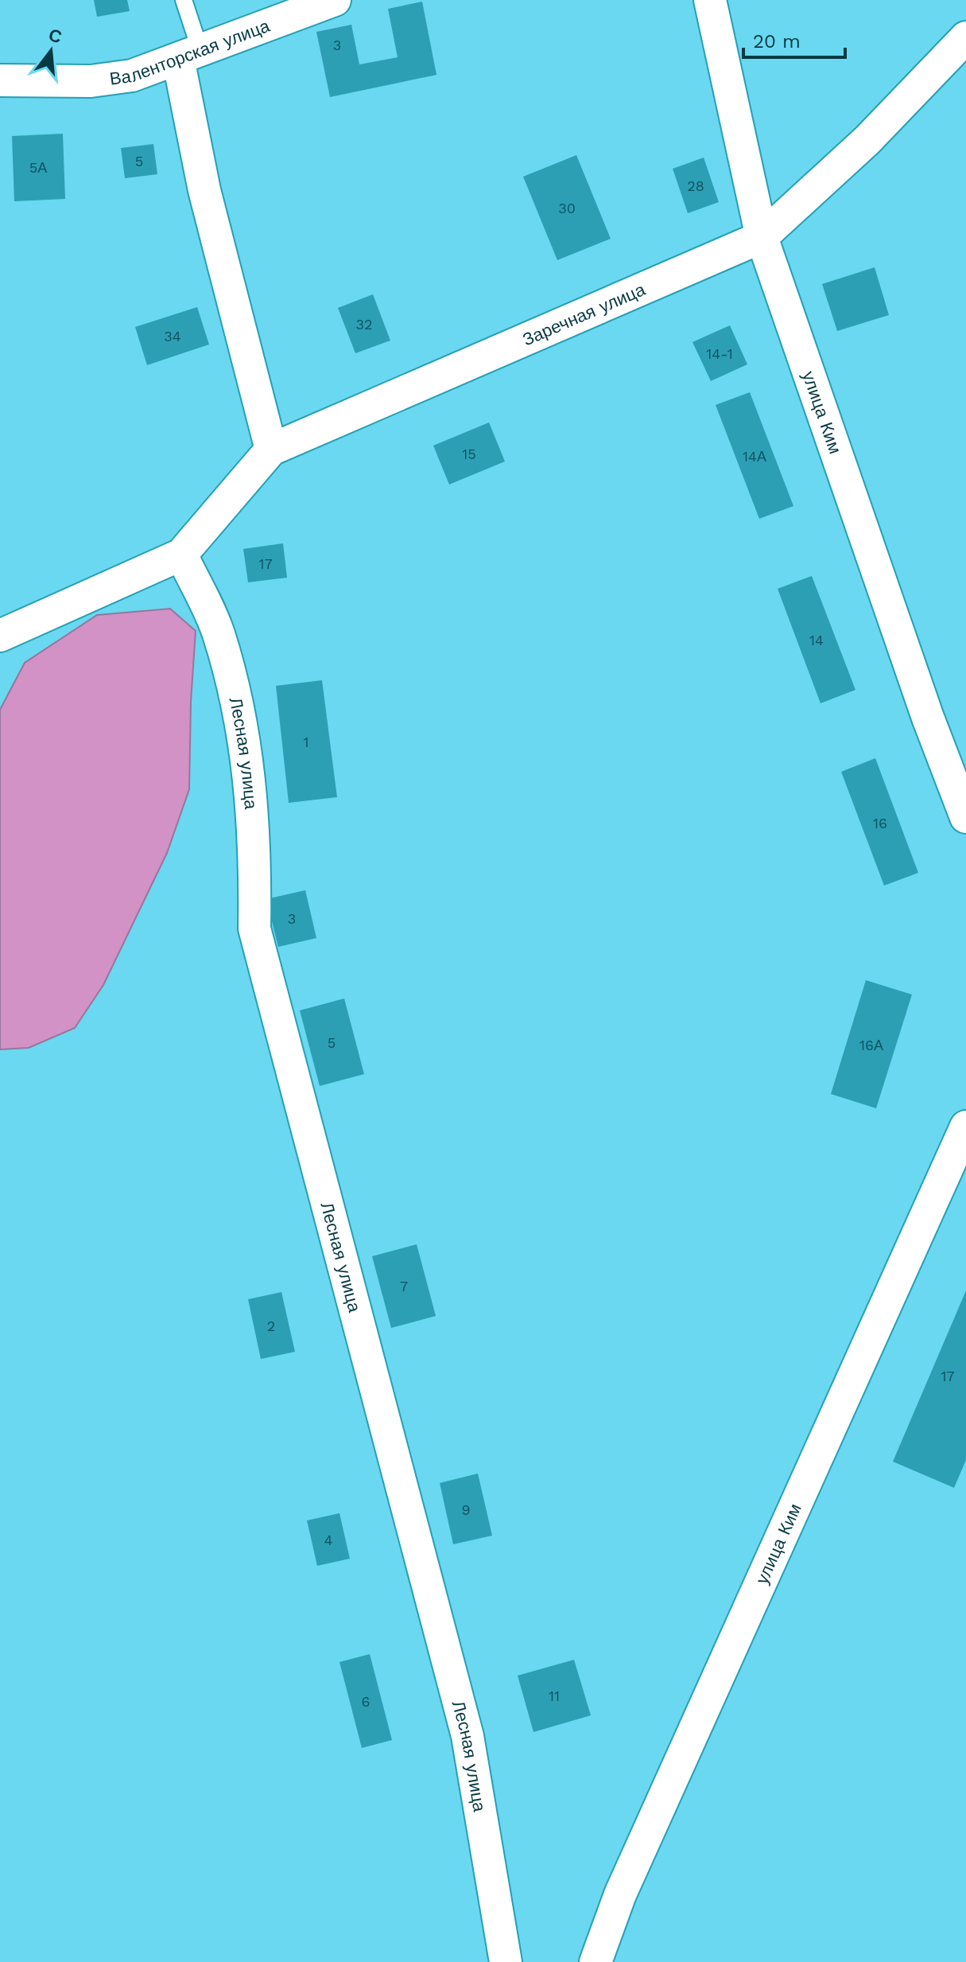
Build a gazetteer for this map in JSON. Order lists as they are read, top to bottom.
{
  "streets": {
    "street": [
      "Валенторская улица",
      "Заречная улица",
      "улица Ким",
      "Лесная улица"
    ]
  },
  "crossings": [
    ["Заречная улица", "улица Ким"],
    ["Заречная улица", "Лесная улица"]
  ],
  "house_numbers": [
    "3",
    "5",
    "5А",
    "28",
    "30",
    "32",
    "34",
    "14-1",
    "15",
    "14А",
    "17",
    "14",
    "1",
    "16",
    "3",
    "5",
    "16А",
    "7",
    "2",
    "17",
    "9",
    "4",
    "11",
    "6"
  ],
  "scale_bar": "20 m",
  "north": "top"
}
